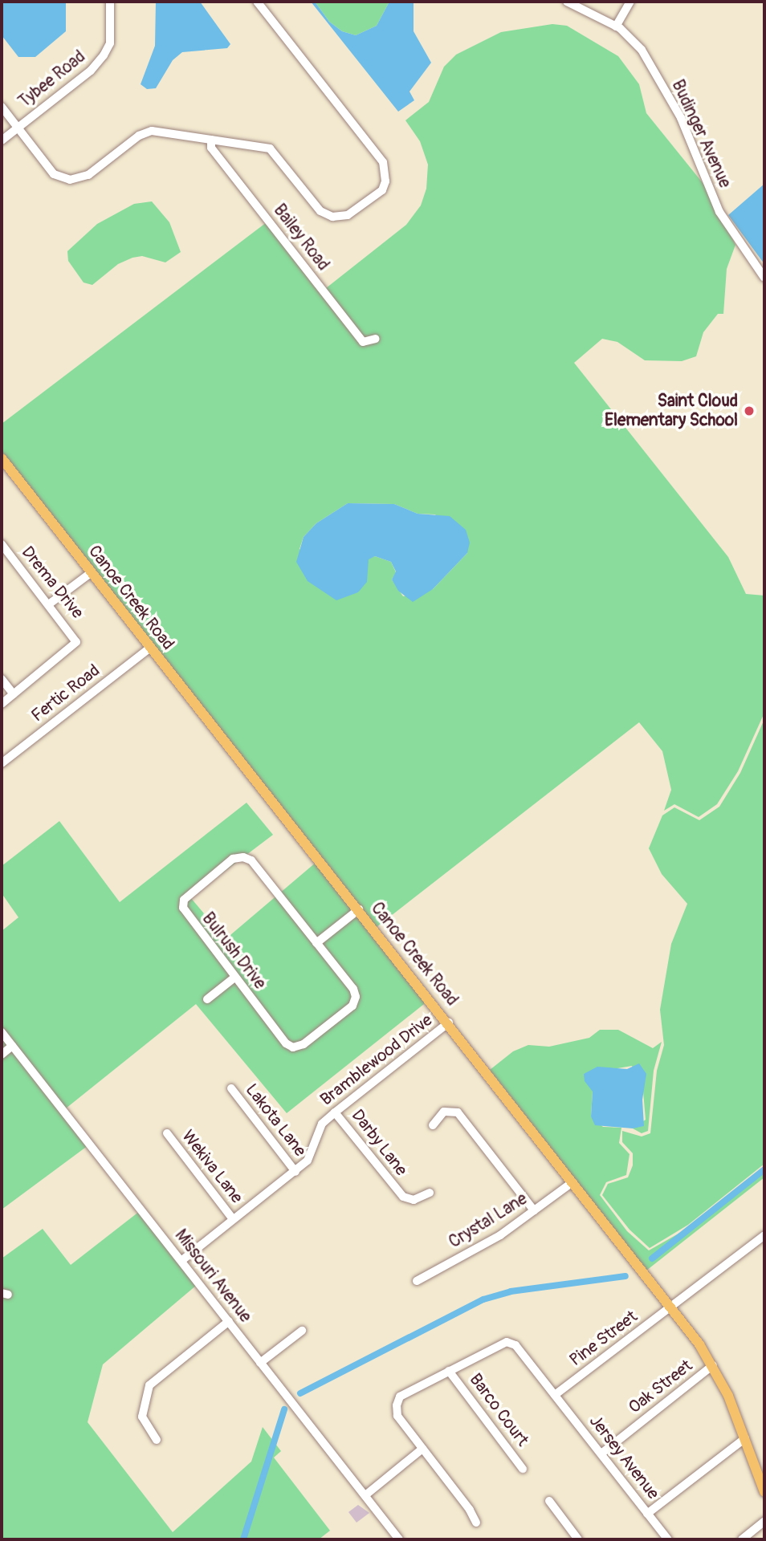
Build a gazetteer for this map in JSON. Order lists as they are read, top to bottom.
{
  "streets": {
    "main road": ["Canoe Creek Road"],
    "street": [
      "Tybee Road",
      "Budinger Avenue",
      "Bailey Road",
      "Drema Drive",
      "Fertic Road",
      "Bulrush Drive",
      "Bramblewood Drive",
      "Lakota Lane",
      "Darby Lane",
      "Wekiva Lane",
      "Crystal Lane",
      "Missouri Avenue",
      "Pine Street",
      "Oak Street",
      "Barco Court",
      "Jersey Avenue"
    ]
  },
  "crossings": [
    ["Canoe Creek Road", "Fertic Road"],
    ["Canoe Creek Road", "Bramblewood Drive"],
    ["Canoe Creek Road", "Crystal Lane"],
    ["Canoe Creek Road", "Pine Street"],
    ["Canoe Creek Road", "Oak Street"],
    ["Bramblewood Drive", "Lakota Lane"],
    ["Bramblewood Drive", "Darby Lane"],
    ["Bramblewood Drive", "Wekiva Lane"],
    ["Bramblewood Drive", "Missouri Avenue"],
    ["Pine Street", "Jersey Avenue"],
    ["Oak Street", "Jersey Avenue"],
    ["Barco Court", "Jersey Avenue"]
  ],
  "places": ["Saint Cloud Elementary School"]
}
